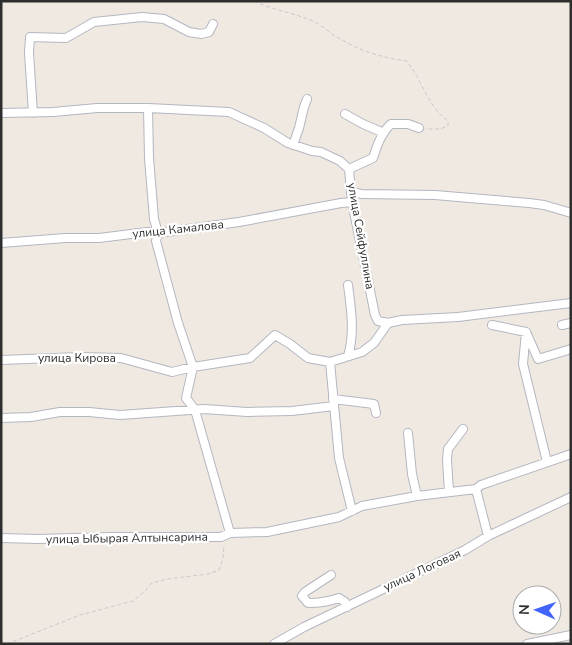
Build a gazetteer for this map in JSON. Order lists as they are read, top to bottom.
{
  "streets": {
    "street": [
      "улица Камалова",
      "улица Сейфуллина",
      "улица Кирова",
      "улица Ыбырая Алтынсарина",
      "улица Логовая"
    ]
  },
  "crossings": [
    ["улица Камалова", "улица Сейфуллина"]
  ],
  "north": "left"
}
